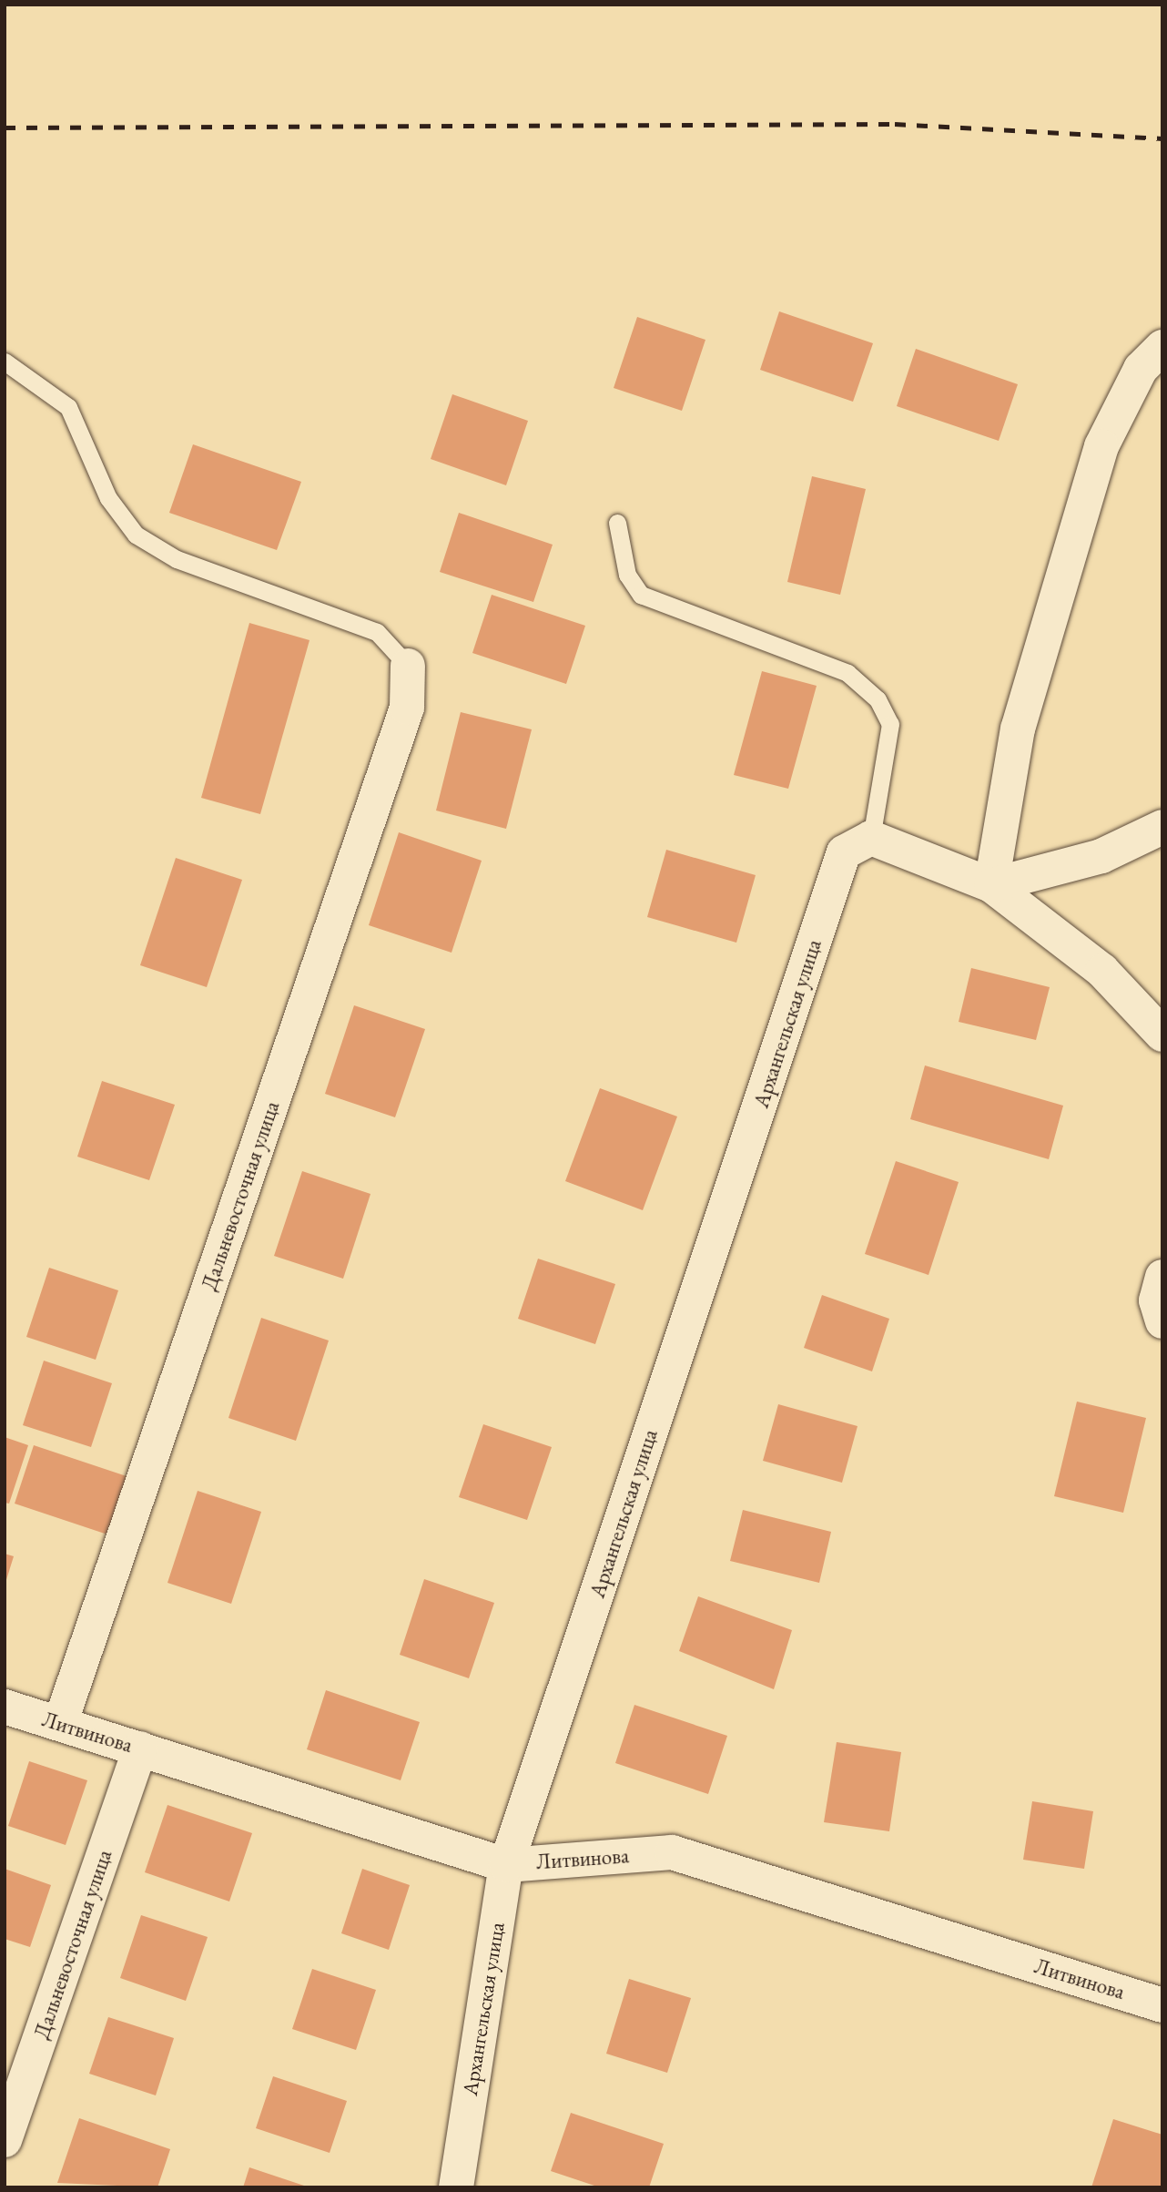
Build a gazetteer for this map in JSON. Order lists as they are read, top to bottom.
{
  "streets": {
    "street": ["Архангельская улица", "Дальневосточная улица", "Литвинова"]
  },
  "crossings": [
    ["Архангельская улица", "Литвинова"],
    ["Дальневосточная улица", "Литвинова"]
  ]
}
